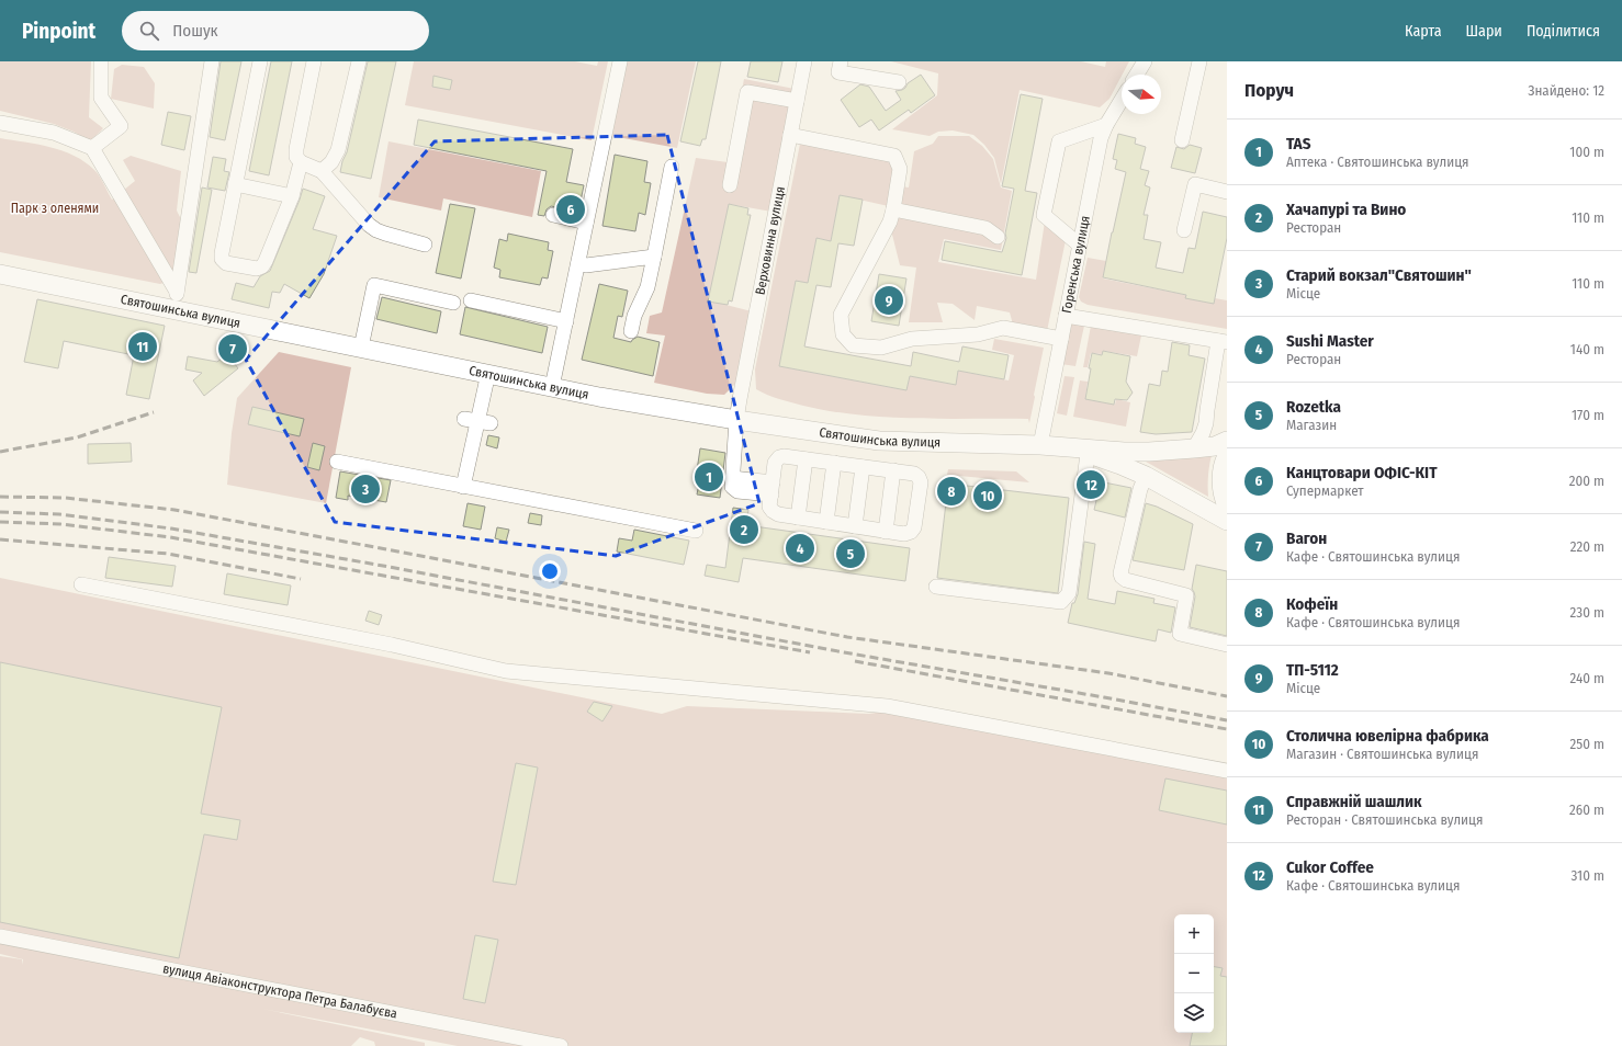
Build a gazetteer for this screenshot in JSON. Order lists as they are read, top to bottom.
{
  "streets": {
    "main road": ["Святошинська вулиця"],
    "street": ["Верховинна вулиця", "Горенська вулиця", "вулиця Авіаконструктора Петра Балабуєва"]
  },
  "crossings": [
    ["Верховинна вулиця", "Святошинська вулиця"],
    ["Горенська вулиця", "Святошинська вулиця"]
  ],
  "parks": ["Парк з оленями"],
  "north": "right",
  "page": {
    "header": "Pinpoint",
    "search": "Пошук",
    "nav": ["Карта", "Шари", "Поділитися"],
    "heading": ["Поруч", "Знайдено: 12"],
    "list": [
      {
        "mark": "1",
        "name": "TAS",
        "note": "Аптека · Святошинська вулиця",
        "value": "100 m"
      },
      {
        "mark": "2",
        "name": "Хачапурі та Вино",
        "note": "Ресторан",
        "value": "110 m"
      },
      {
        "mark": "3",
        "name": "Старий вокзал\"Святошин\"",
        "note": "Місце",
        "value": "110 m"
      },
      {
        "mark": "4",
        "name": "Sushi Master",
        "note": "Ресторан",
        "value": "140 m"
      },
      {
        "mark": "5",
        "name": "Rozetka",
        "note": "Магазин",
        "value": "170 m"
      },
      {
        "mark": "6",
        "name": "Канцтовари ОФІС-КІТ",
        "note": "Супермаркет",
        "value": "200 m"
      },
      {
        "mark": "7",
        "name": "Вагон",
        "note": "Кафе · Святошинська вулиця",
        "value": "220 m"
      },
      {
        "mark": "8",
        "name": "Кофеїн",
        "note": "Кафе · Святошинська вулиця",
        "value": "230 m"
      },
      {
        "mark": "9",
        "name": "ТП-5112",
        "note": "Місце",
        "value": "240 m"
      },
      {
        "mark": "10",
        "name": "Столична ювелірна фабрика",
        "note": "Магазин · Святошинська вулиця",
        "value": "250 m"
      },
      {
        "mark": "11",
        "name": "Справжній шашлик",
        "note": "Ресторан · Святошинська вулиця",
        "value": "260 m"
      },
      {
        "mark": "12",
        "name": "Cukor Coffee",
        "note": "Кафе · Святошинська вулиця",
        "value": "310 m"
      }
    ],
    "pins": [
      "6",
      "9",
      "11",
      "7",
      "1",
      "12",
      "3",
      "8",
      "10",
      "2",
      "4",
      "5"
    ],
    "map_buttons": ["+", "−"]
  }
}
